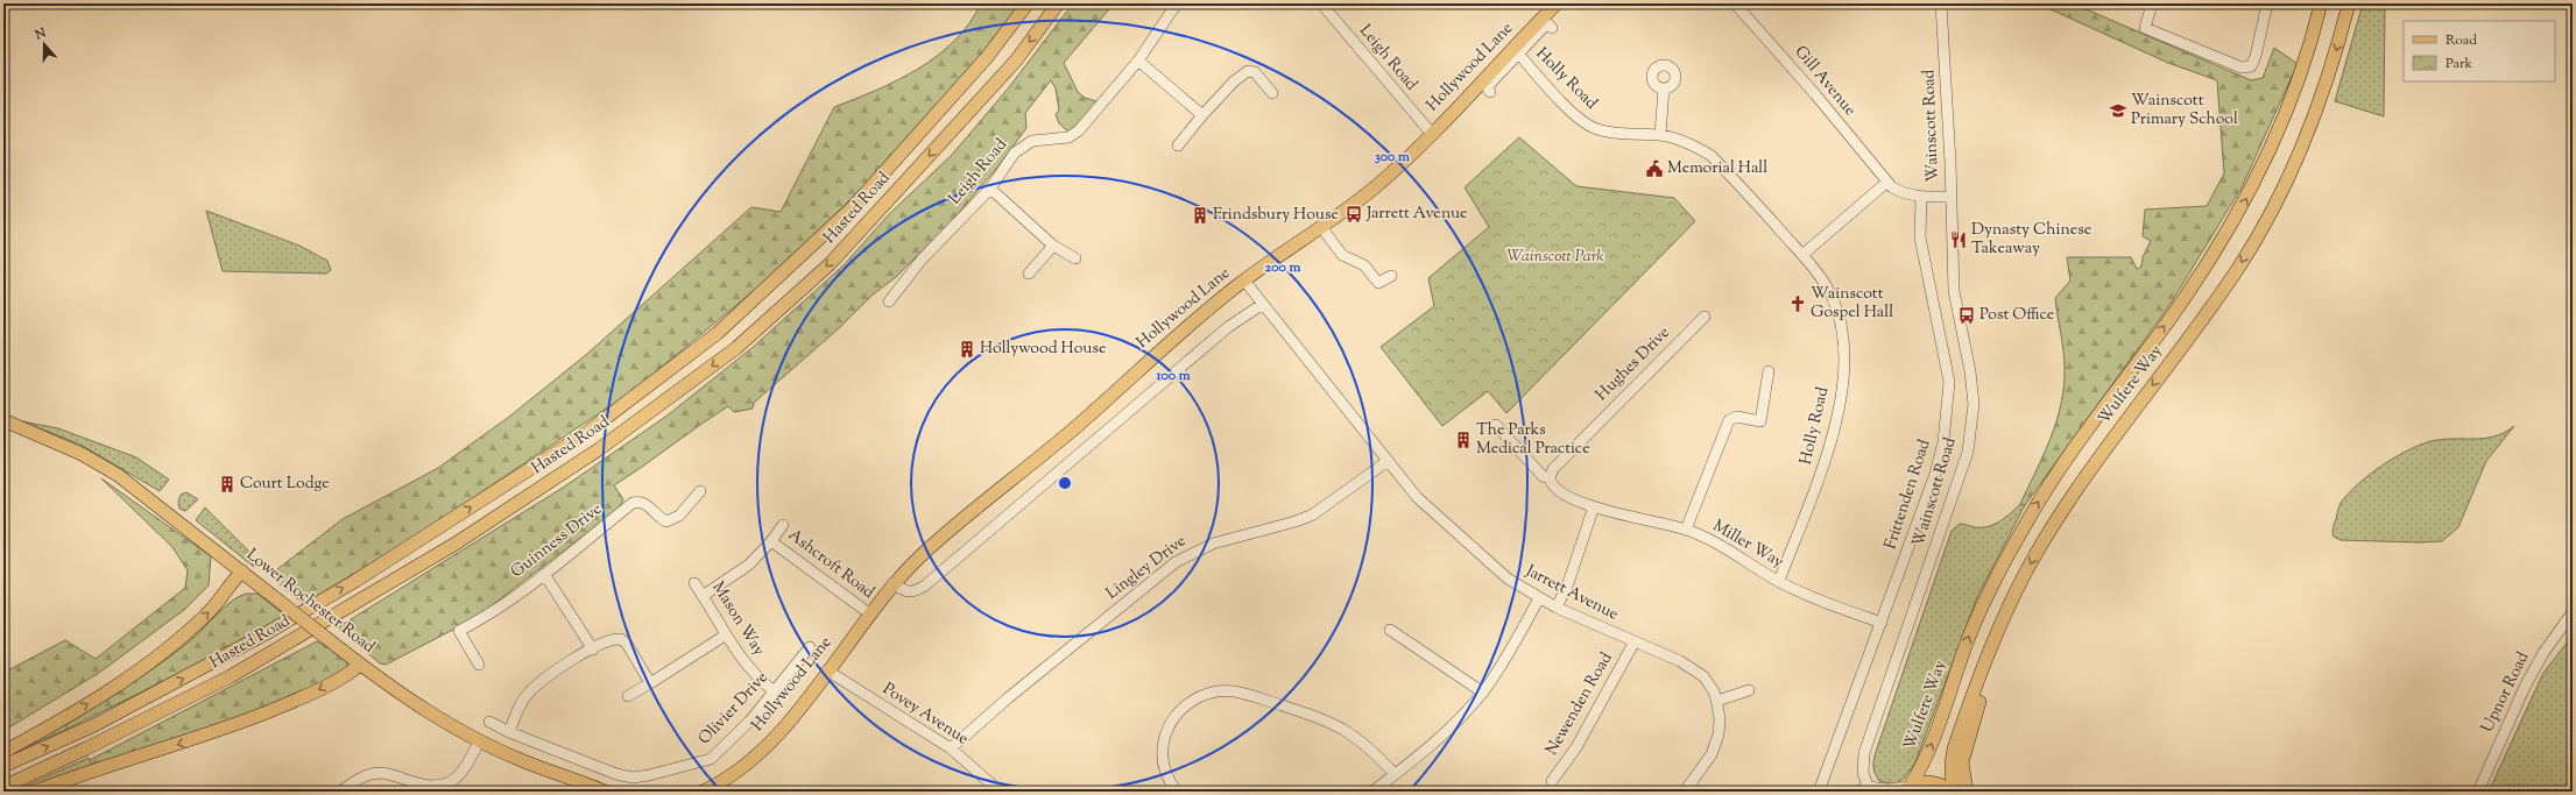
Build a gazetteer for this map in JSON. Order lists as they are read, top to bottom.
{
  "streets": {
    "main road": [
      "Hollywood Lane",
      "Hasted Road",
      "Wulfere Way",
      "Lower Rochester Road"
    ],
    "street": [
      "Leigh Road",
      "Holly Road",
      "Gill Avenue",
      "Wainscott Road",
      "Hughes Drive",
      "Frittenden Road",
      "Guinness Drive",
      "Miller Way",
      "Ashcroft Road",
      "Lingley Drive",
      "Jarrett Avenue",
      "Mason Way",
      "Upnor Road",
      "Newenden Road",
      "Olivier Drive",
      "Povey Avenue"
    ]
  },
  "crossings": [
    ["Leigh Road", "Hollywood Lane"],
    ["Hollywood Lane", "Holly Road"],
    ["Hollywood Lane", "Ashcroft Road"],
    ["Hollywood Lane", "Jarrett Avenue"],
    ["Hollywood Lane", "Povey Avenue"],
    ["Holly Road", "Miller Way"],
    ["Gill Avenue", "Wainscott Road"],
    ["Gill Avenue", "Frittenden Road"],
    ["Hughes Drive", "Miller Way"],
    ["Frittenden Road", "Miller Way"],
    ["Ashcroft Road", "Mason Way"],
    ["Lingley Drive", "Jarrett Avenue"],
    ["Lingley Drive", "Povey Avenue"],
    ["Jarrett Avenue", "Newenden Road"],
    ["Mason Way", "Olivier Drive"]
  ],
  "parks": ["Wainscott Park"],
  "places": {
    "school or university": ["Wainscott Primary School"],
    "public building": ["Memorial Hall"],
    "bus stop": ["Jarrett Avenue", "Post Office"],
    "building": [
      "Frindsbury House",
      "Hollywood House",
      "The Parks Medical Practice",
      "Court Lodge"
    ],
    "restaurant": ["Dynasty Chinese Takeaway"],
    "church": ["Wainscott Gospel Hall"]
  },
  "legend": ["Road", "Park"],
  "north": "top",
  "rings": ["300 m", "200 m", "100 m"]
}
